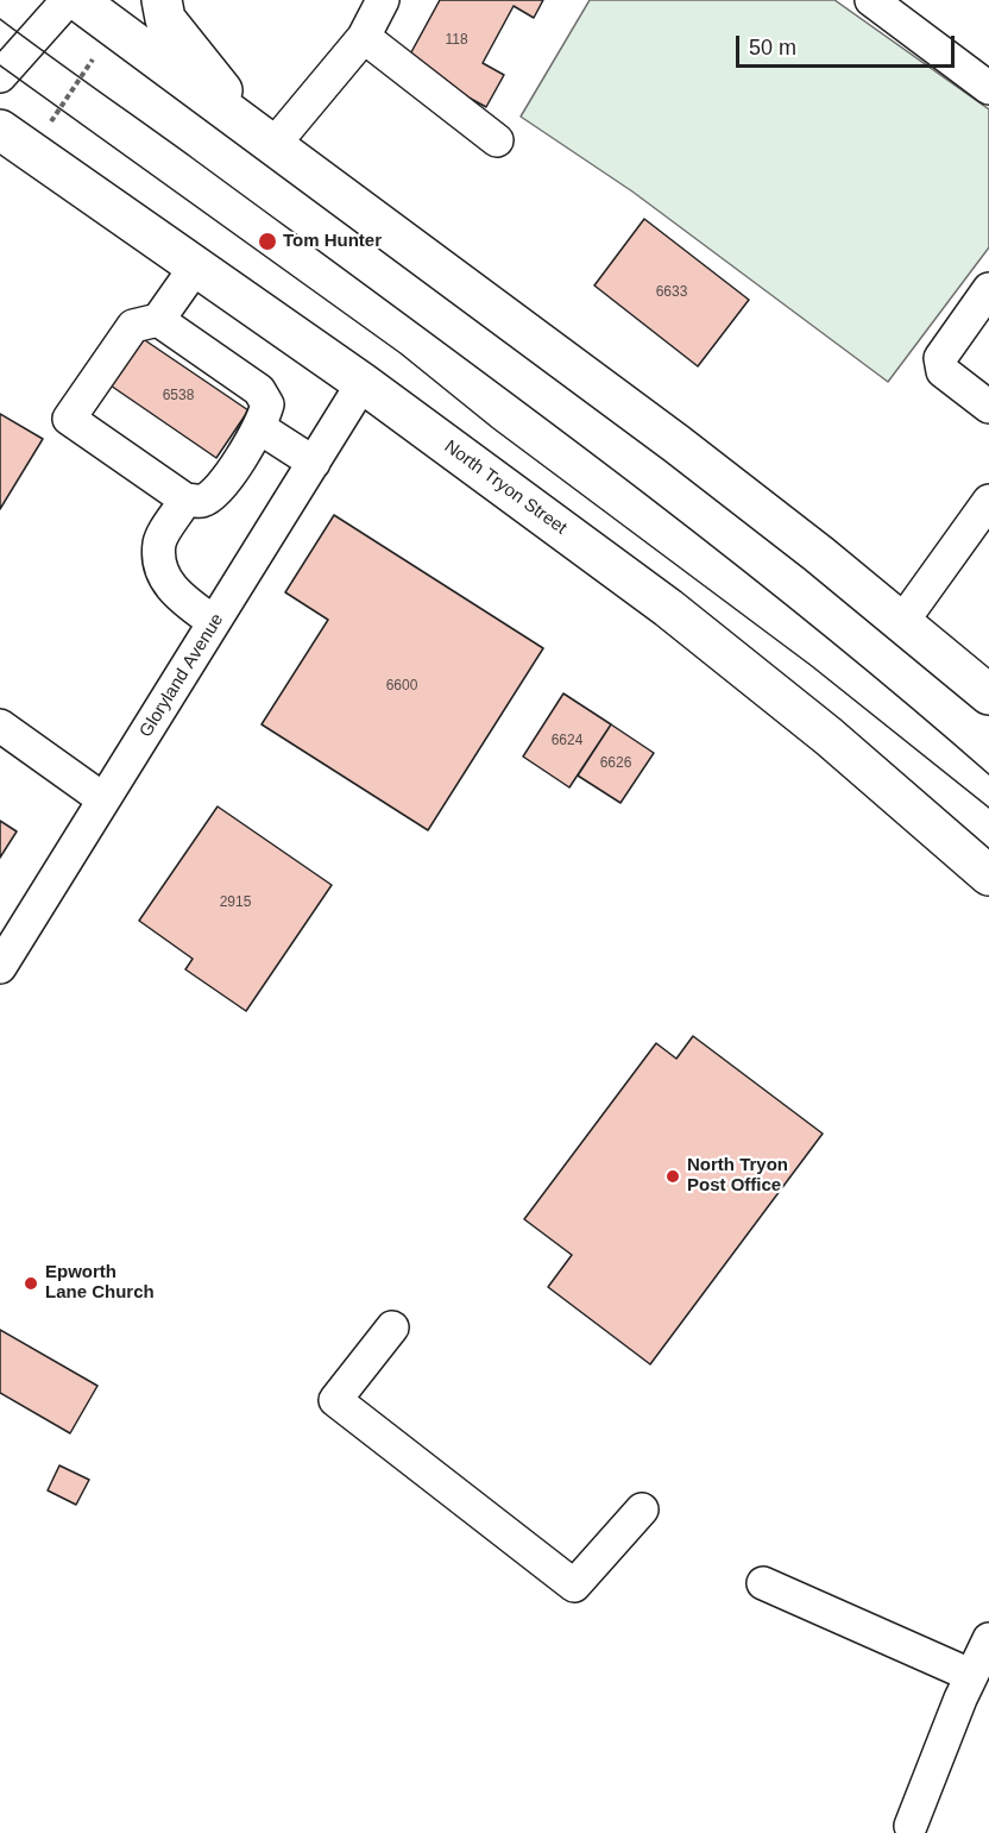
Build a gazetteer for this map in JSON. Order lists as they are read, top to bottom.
{
  "streets": {
    "main road": ["North Tryon Street"],
    "street": ["Gloryland Avenue"]
  },
  "crossings": [
    ["North Tryon Street", "Gloryland Avenue"]
  ],
  "places": ["Tom Hunter", "North Tryon Post Office", "Epworth Lane Church"],
  "house_numbers": [
    "118",
    "6633",
    "6538",
    "6600",
    "6624",
    "6626",
    "2915"
  ],
  "scale_bar": "50 m"
}
